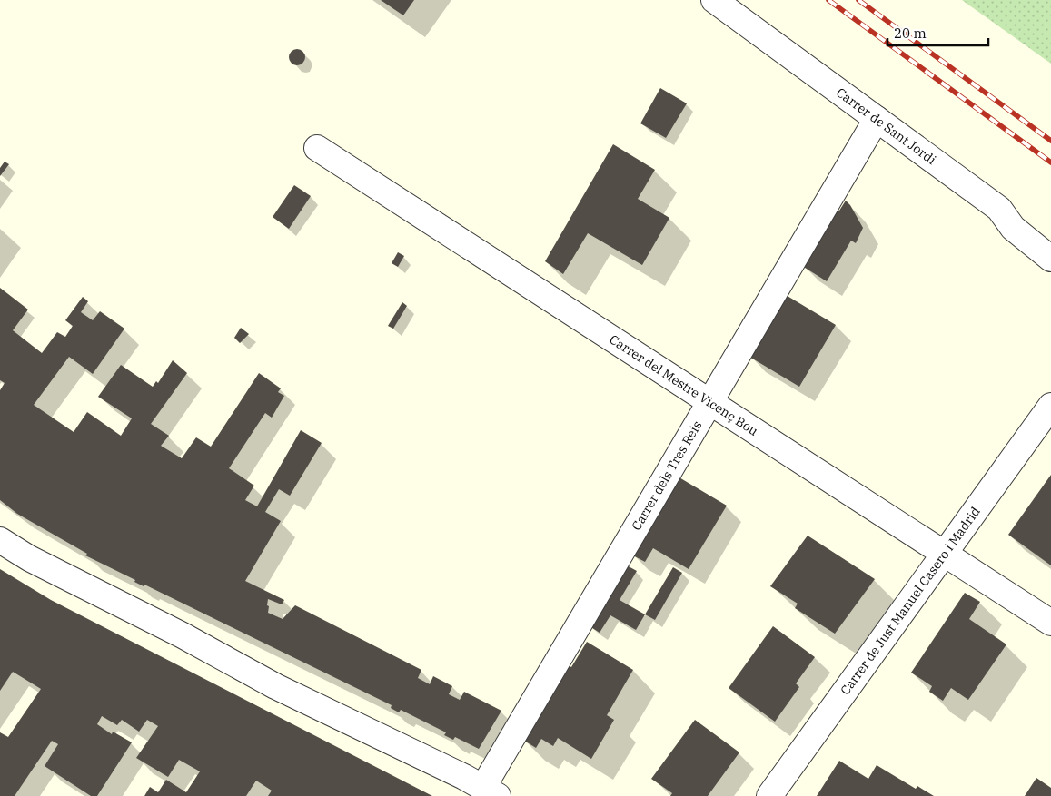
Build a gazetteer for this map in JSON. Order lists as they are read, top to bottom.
{
  "streets": {
    "street": [
      "Carrer de Sant Jordi",
      "Carrer del Mestre Vicenç Bou",
      "Carrer dels Tres Reis",
      "Carrer de Just Manuel Casero i Madrid"
    ]
  },
  "crossings": [
    ["Carrer de Sant Jordi", "Carrer dels Tres Reis"],
    ["Carrer del Mestre Vicenç Bou", "Carrer dels Tres Reis"],
    ["Carrer del Mestre Vicenç Bou", "Carrer de Just Manuel Casero i Madrid"]
  ],
  "scale_bar": "20 m"
}
